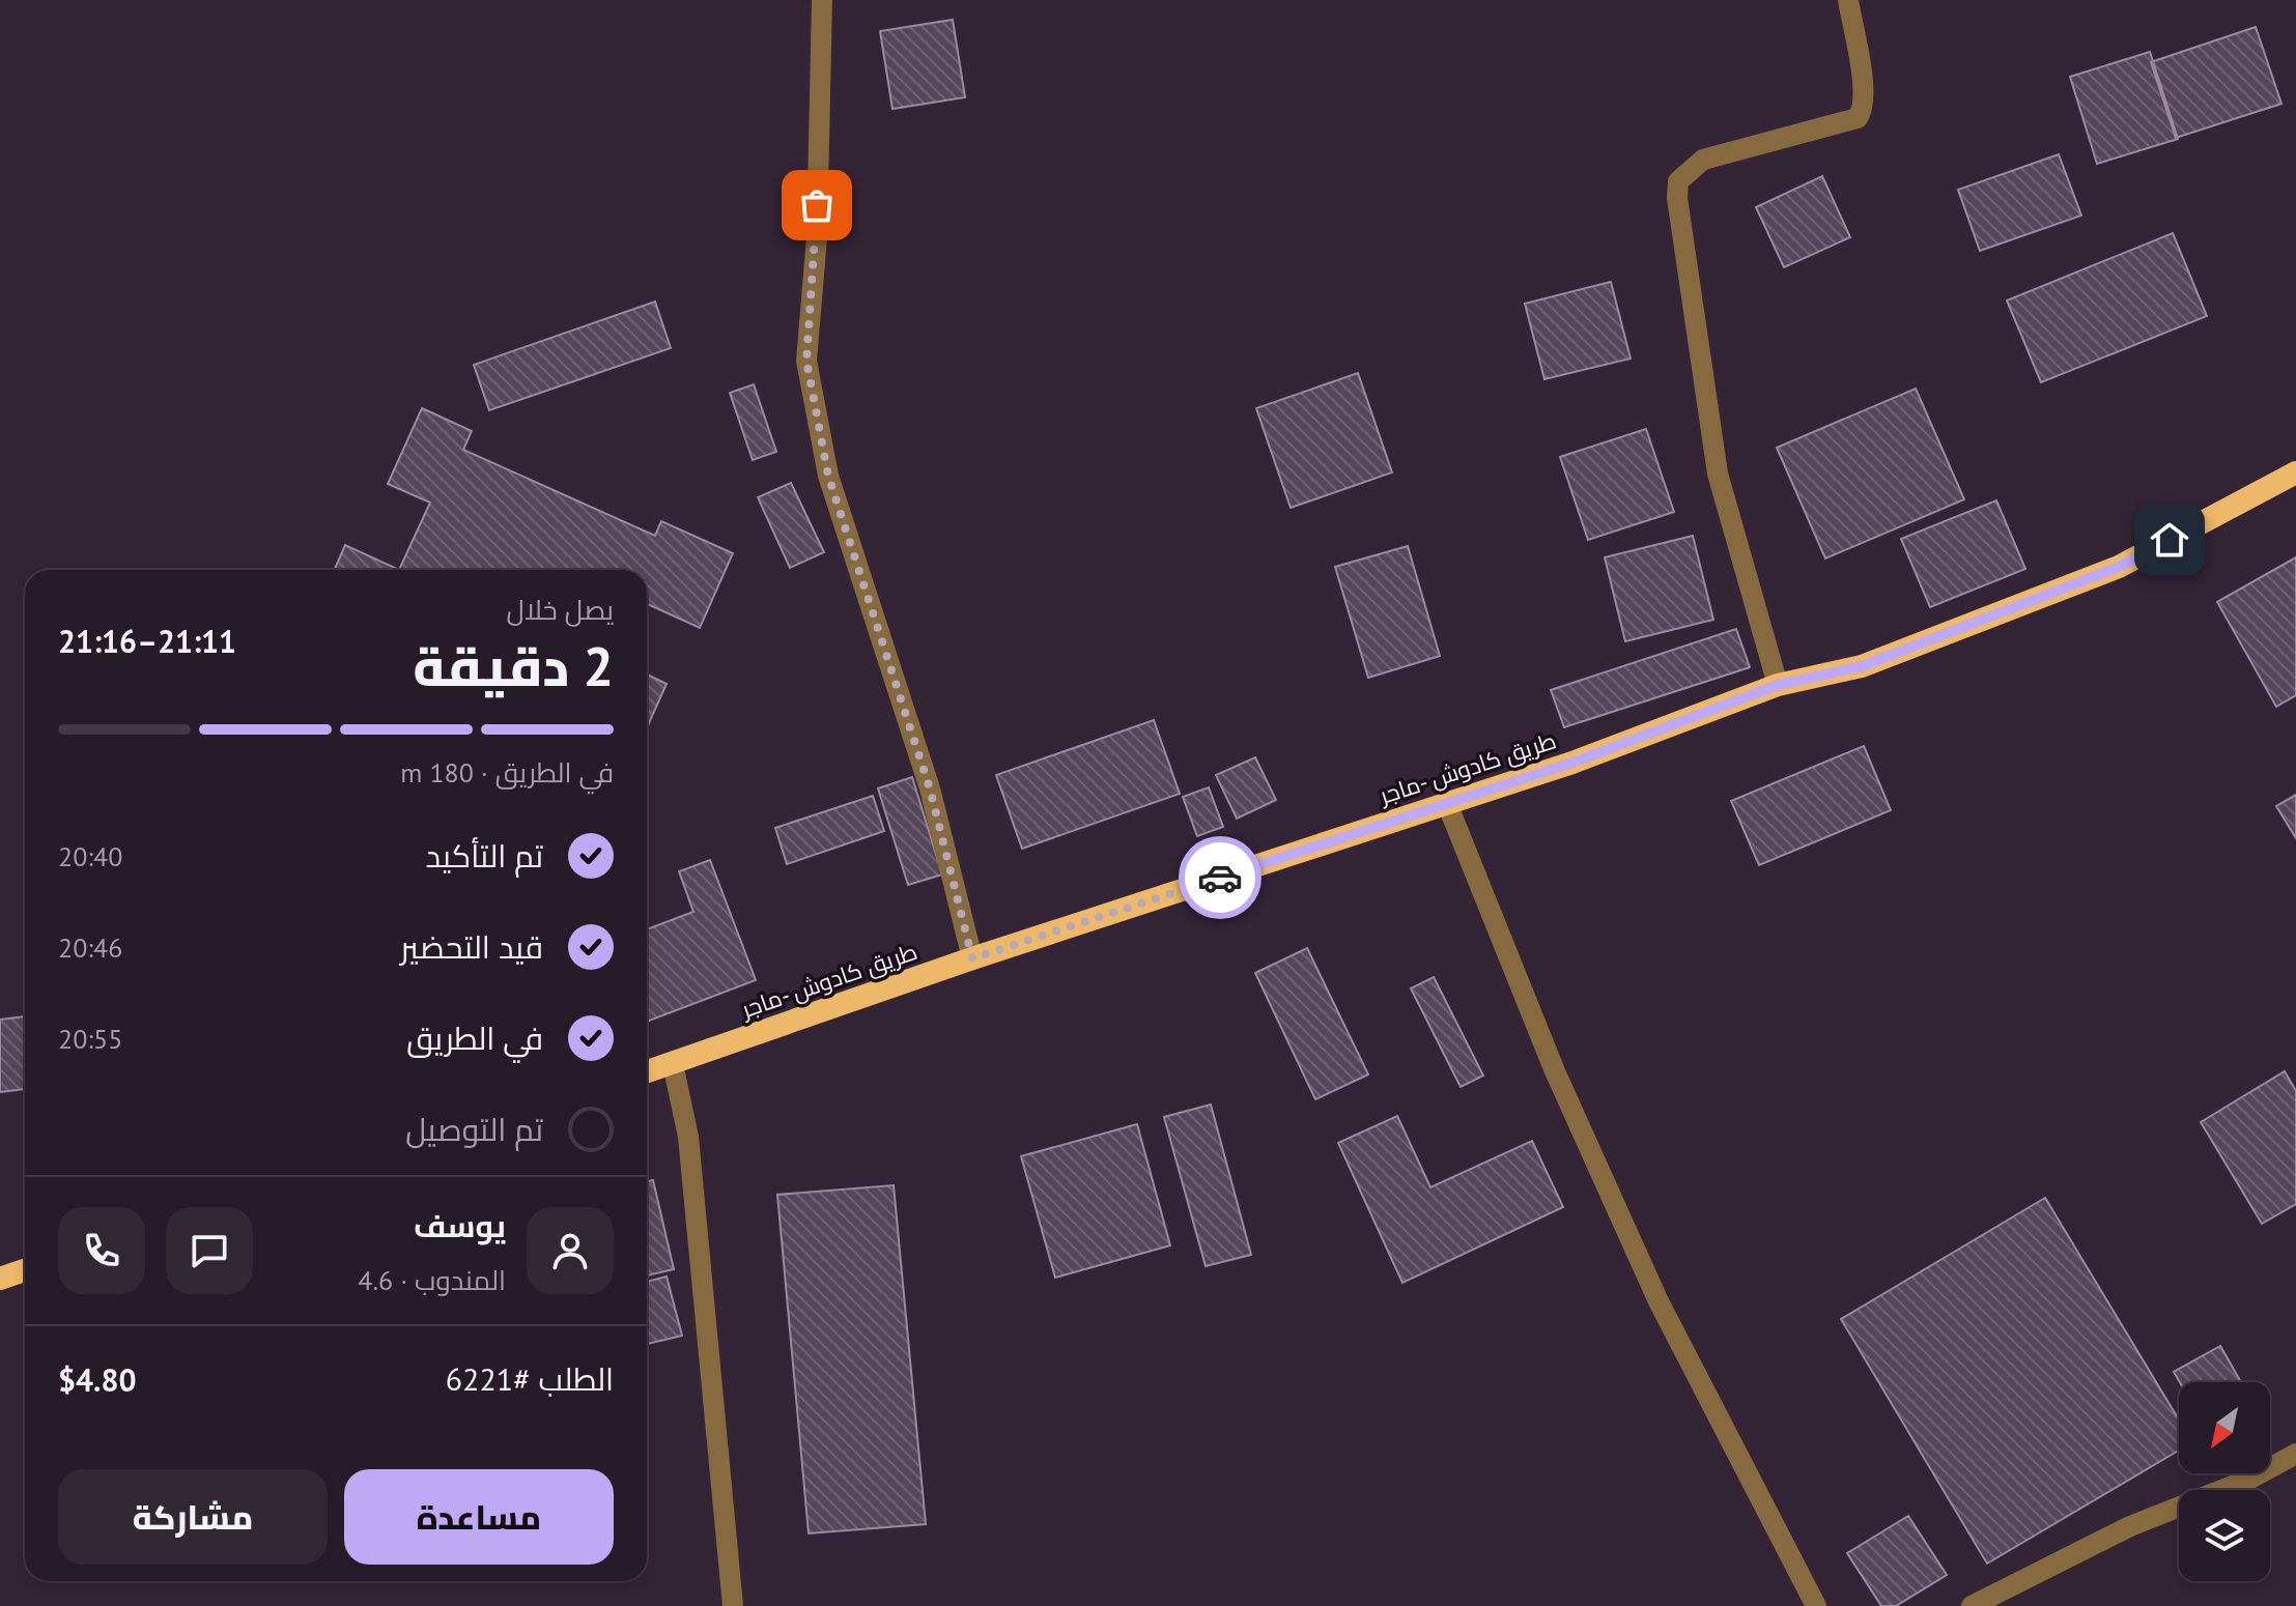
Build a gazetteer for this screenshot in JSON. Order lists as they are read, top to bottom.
{
  "streets": {
    "highway": ["طريق كادوش -ماجر"]
  },
  "north": "bottom left",
  "page": {
    "heading": ["2 دقيقة", "يصل خلال", "21:11–21:16"],
    "panel": [
      "يوسف",
      "المندوب · 4.6",
      "الطلب #6221",
      "$4.80"
    ],
    "bar": "في الطريق · 180 m",
    "list": [
      ["تم التأكيد", "20:40"],
      ["قيد التحضير", "20:46"],
      ["في الطريق", "20:55"],
      "تم التوصيل"
    ],
    "buttons": ["مساعدة", "مشاركة"]
  }
}
